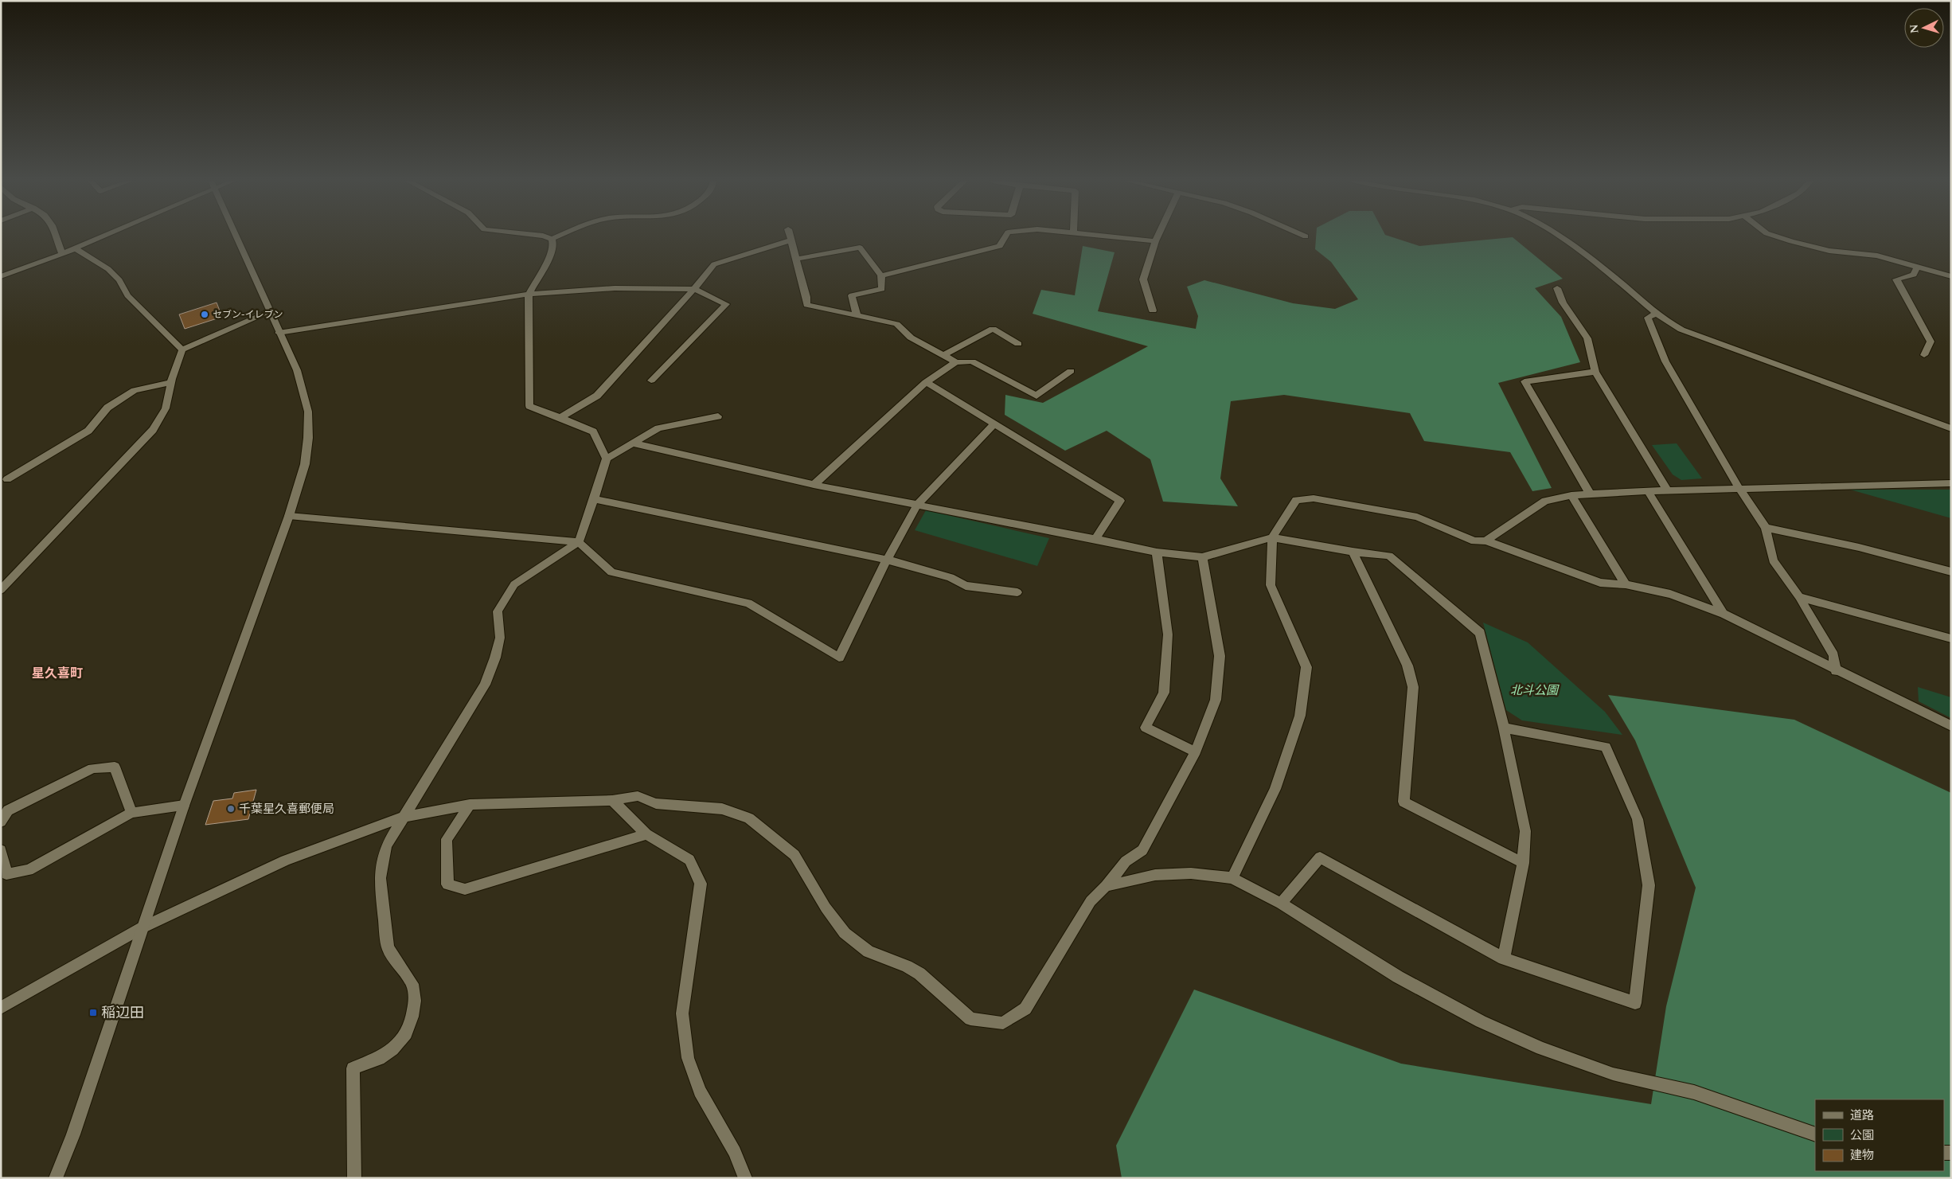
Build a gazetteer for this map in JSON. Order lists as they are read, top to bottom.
{
  "districts": ["星久喜町"],
  "parks": ["北斗公園"],
  "places": {
    "other": ["セブン-イレブン", "千葉星久喜郵便局"],
    "transit": ["稲辺田"]
  },
  "legend": ["道路", "公園", "建物"],
  "north": "left"
}
